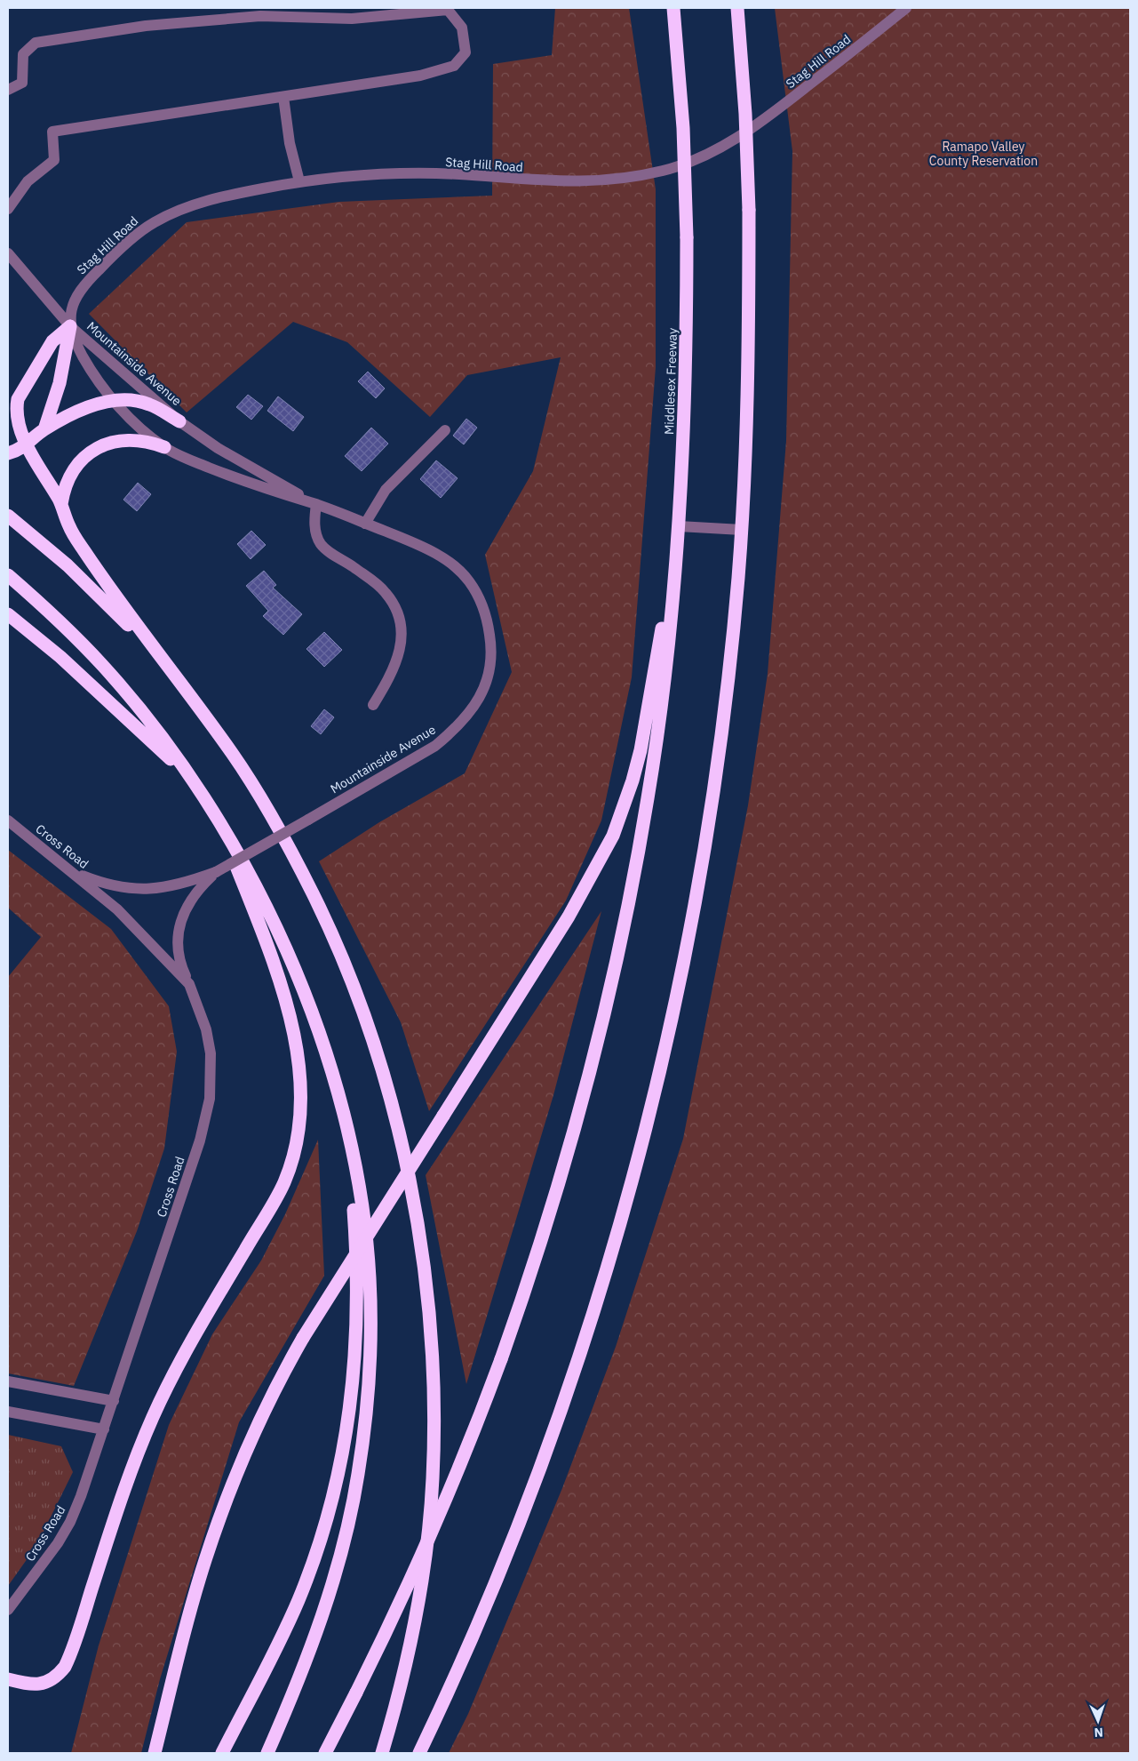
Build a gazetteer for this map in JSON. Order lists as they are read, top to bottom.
{
  "streets": {
    "highway": ["Middlesex Freeway"],
    "street": ["Stag Hill Road", "Mountainside Avenue", "Cross Road"]
  },
  "crossings": [
    ["Stag Hill Road", "Mountainside Avenue"],
    ["Mountainside Avenue", "Cross Road"]
  ],
  "parks": ["Ramapo Valley County Reservation"],
  "north": "bottom"
}
